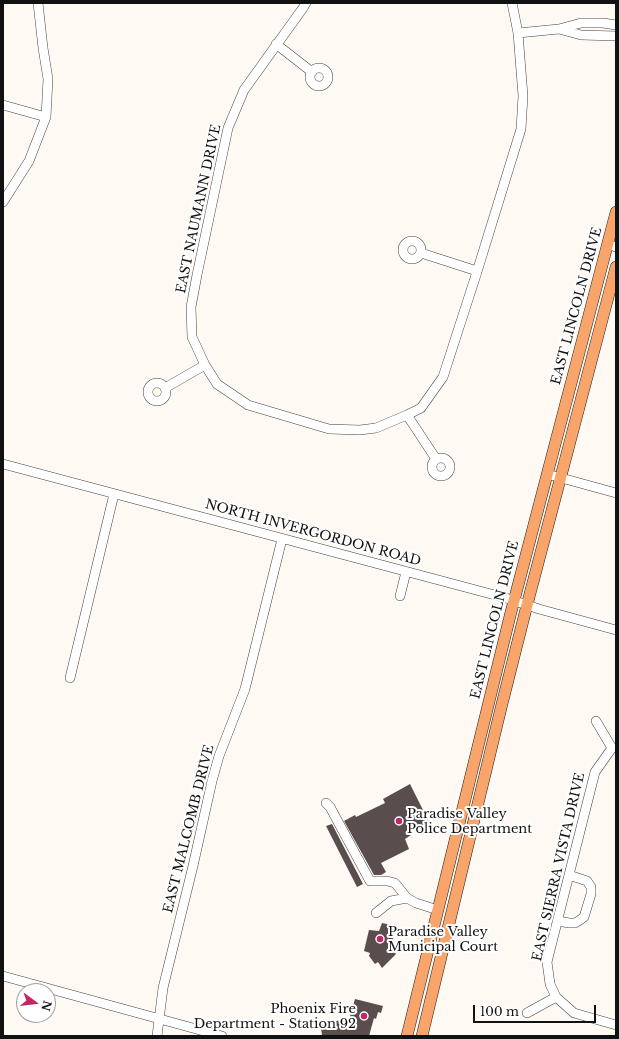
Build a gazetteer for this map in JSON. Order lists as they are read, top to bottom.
{
  "streets": {
    "main road": ["EAST LINCOLN DRIVE"],
    "street": [
      "EAST NAUMANN DRIVE",
      "NORTH INVERGORDON ROAD",
      "EAST MALCOMB DRIVE",
      "EAST SIERRA VISTA DRIVE"
    ]
  },
  "crossings": [
    ["EAST LINCOLN DRIVE", "NORTH INVERGORDON ROAD"],
    ["NORTH INVERGORDON ROAD", "EAST MALCOMB DRIVE"]
  ],
  "places": ["Paradise Valley Police Department", "Paradise Valley Municipal Court", "Phoenix Fire Department - Station 92"],
  "scale_bar": "100 m",
  "north": "right"
}
